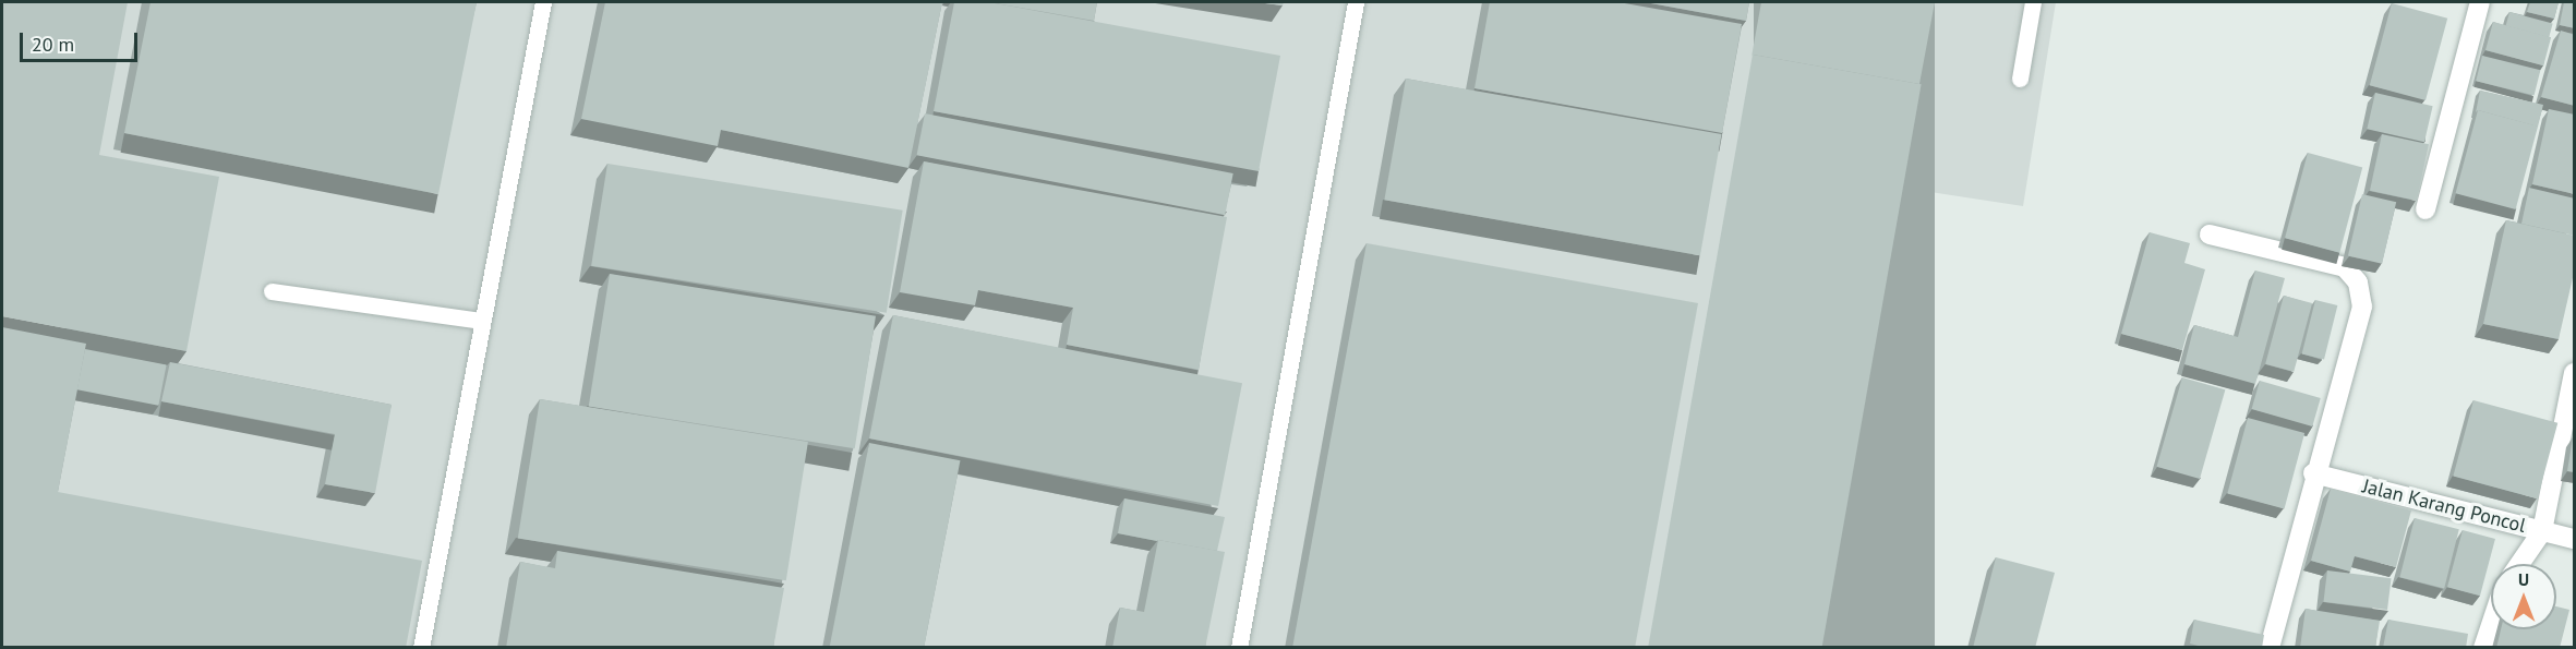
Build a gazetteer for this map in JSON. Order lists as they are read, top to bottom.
{
  "streets": {
    "street": ["Jalan Karang Poncol"]
  },
  "scale_bar": "20 m",
  "north": "top"
}
